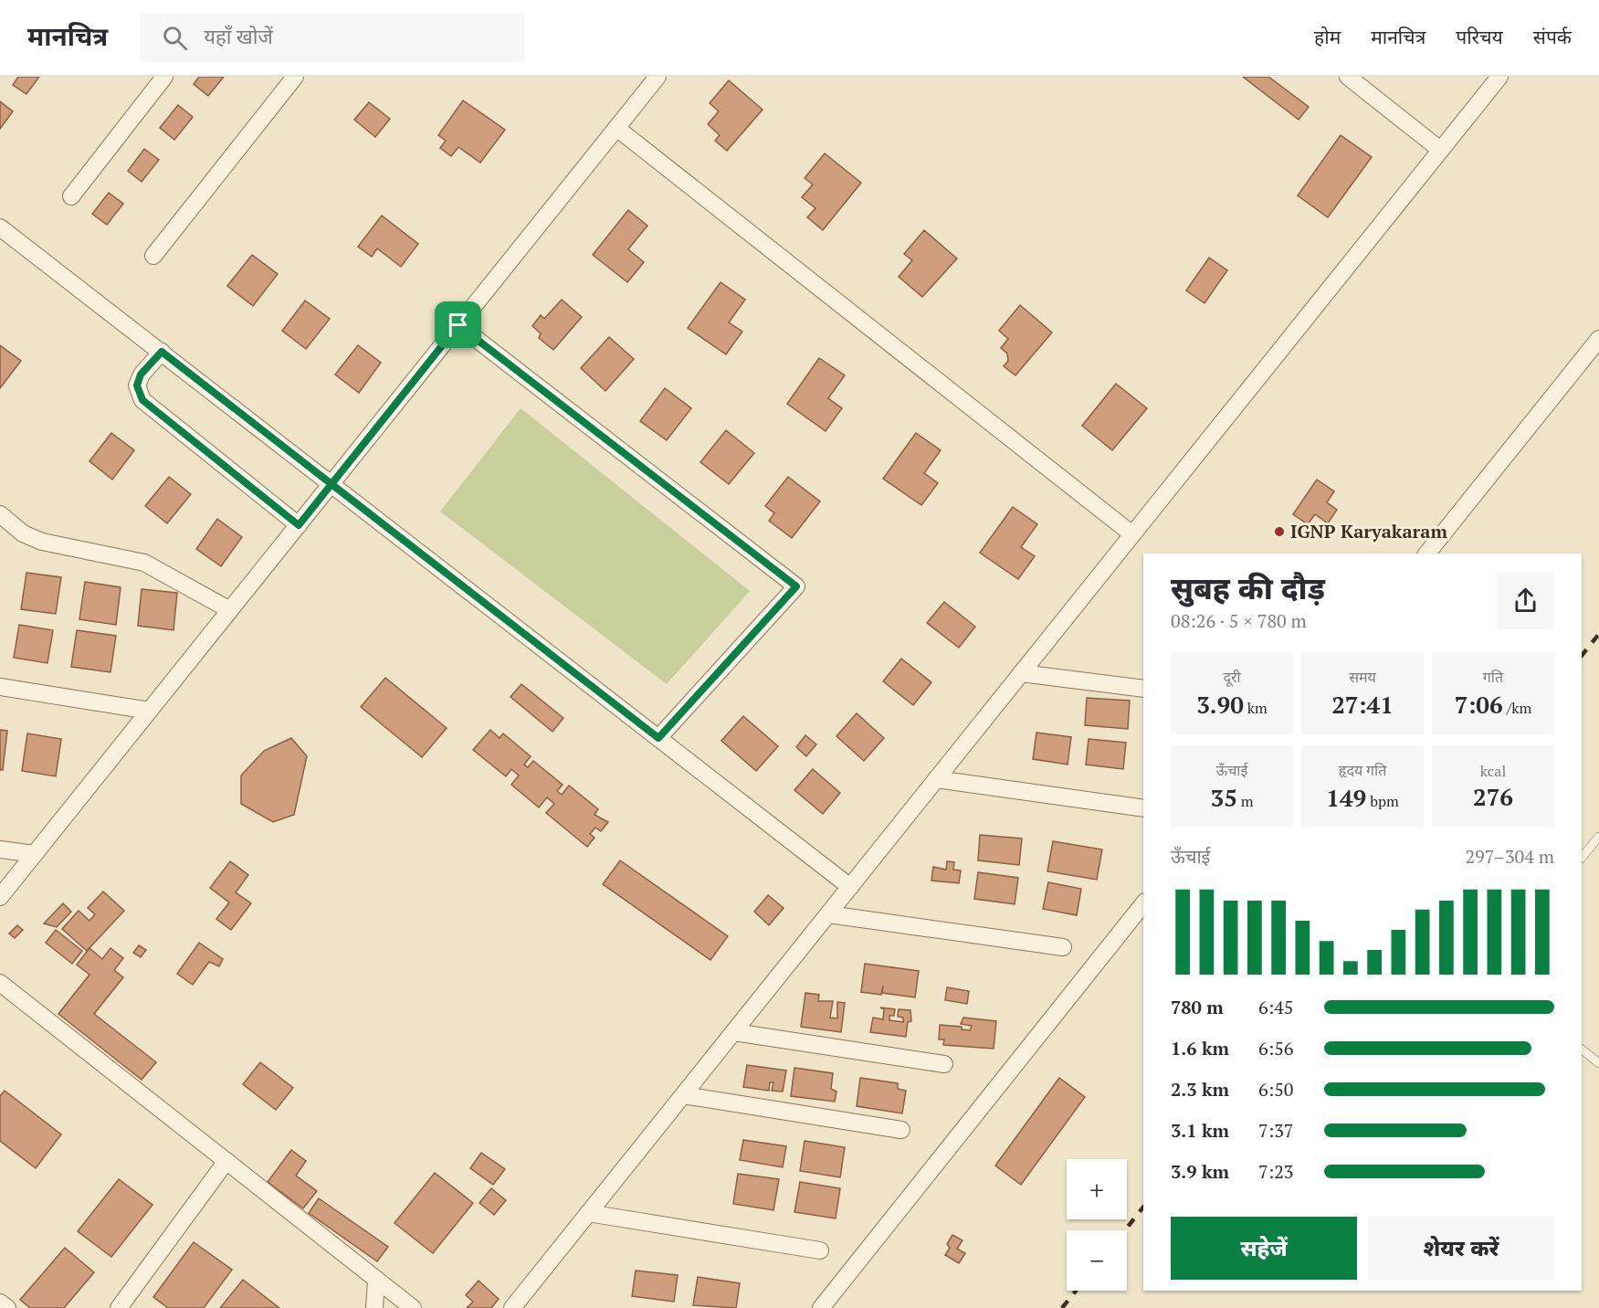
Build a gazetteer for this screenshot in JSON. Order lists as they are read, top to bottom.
{
  "places": ["IGNP Karyakaram"],
  "page": {
    "header": "मानचित्र",
    "search": "यहाँ खोजें",
    "nav": [
      "होम",
      "मानचित्र",
      "परिचय",
      "संपर्क"
    ],
    "heading": ["सुबह की दौड़", "08:26 · 5 × 780 m"],
    "stats": [
      ["दूरी", "3.90 km"],
      ["समय", "27:41"],
      ["गति", "7:06 /km"],
      ["ऊँचाई", "35 m"],
      ["हृदय गति", "149 bpm"],
      ["kcal", "276"]
    ],
    "chart": ["ऊँचाई", "297–304 m"],
    "list": [
      {
        "name": "780 m",
        "note": "6:45"
      },
      {
        "name": "1.6 km",
        "note": "6:56"
      },
      {
        "name": "2.3 km",
        "note": "6:50"
      },
      {
        "name": "3.1 km",
        "note": "7:37"
      },
      {
        "name": "3.9 km",
        "note": "7:23"
      }
    ],
    "map_buttons": ["+", "−"],
    "buttons": ["सहेजें", "शेयर करें"]
  }
}
